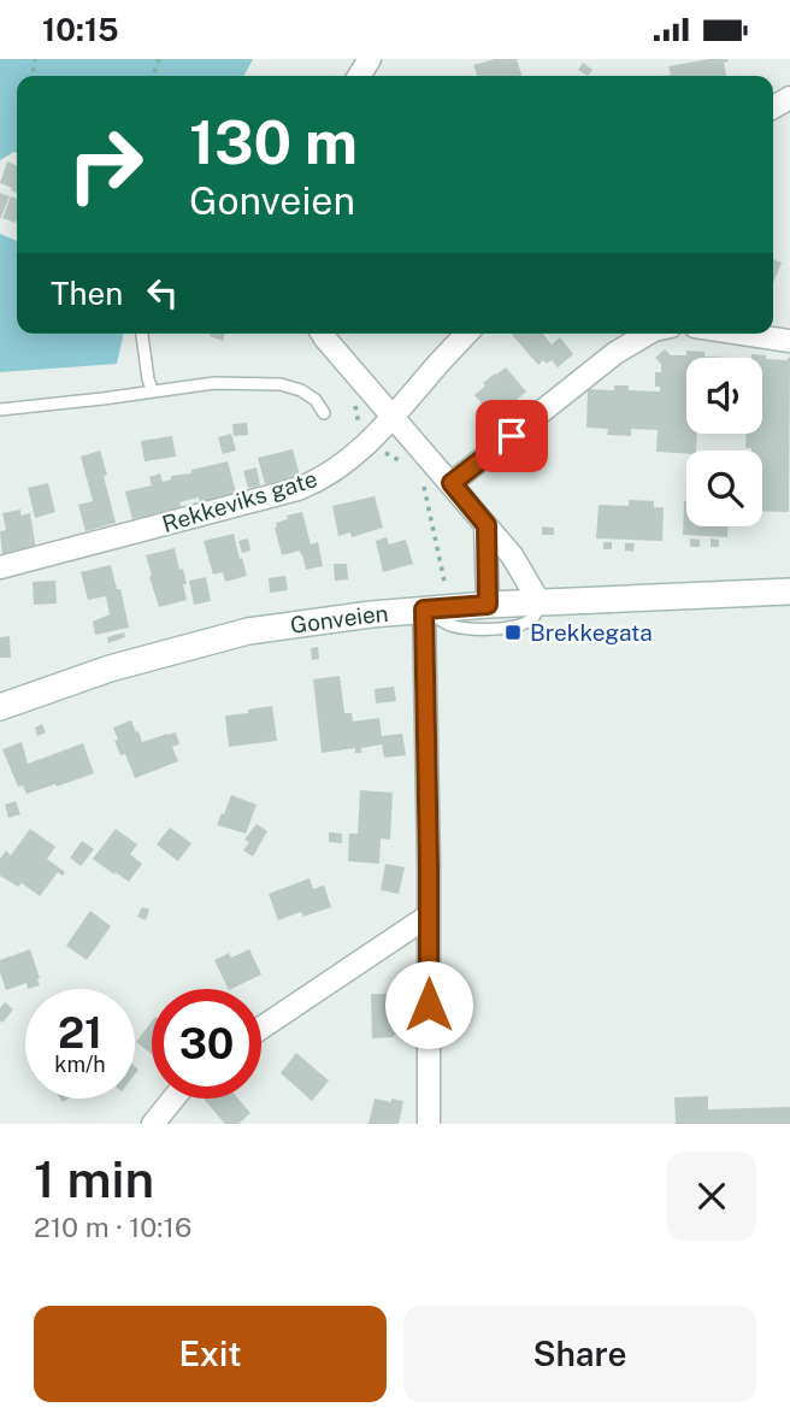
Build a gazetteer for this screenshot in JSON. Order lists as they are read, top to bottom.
{
  "streets": {
    "street": ["Rekkeviks gate", "Gonveien"]
  },
  "places": {
    "transit": ["Brekkegata"]
  },
  "page": {
    "status": "10:15",
    "turn": ["130 m", "Gonveien"],
    "then": "Then",
    "speed": "21 km/h",
    "limit": "30",
    "heading": ["1 min", "210 m · 10:16"],
    "buttons": ["Exit", "Share"]
  }
}
